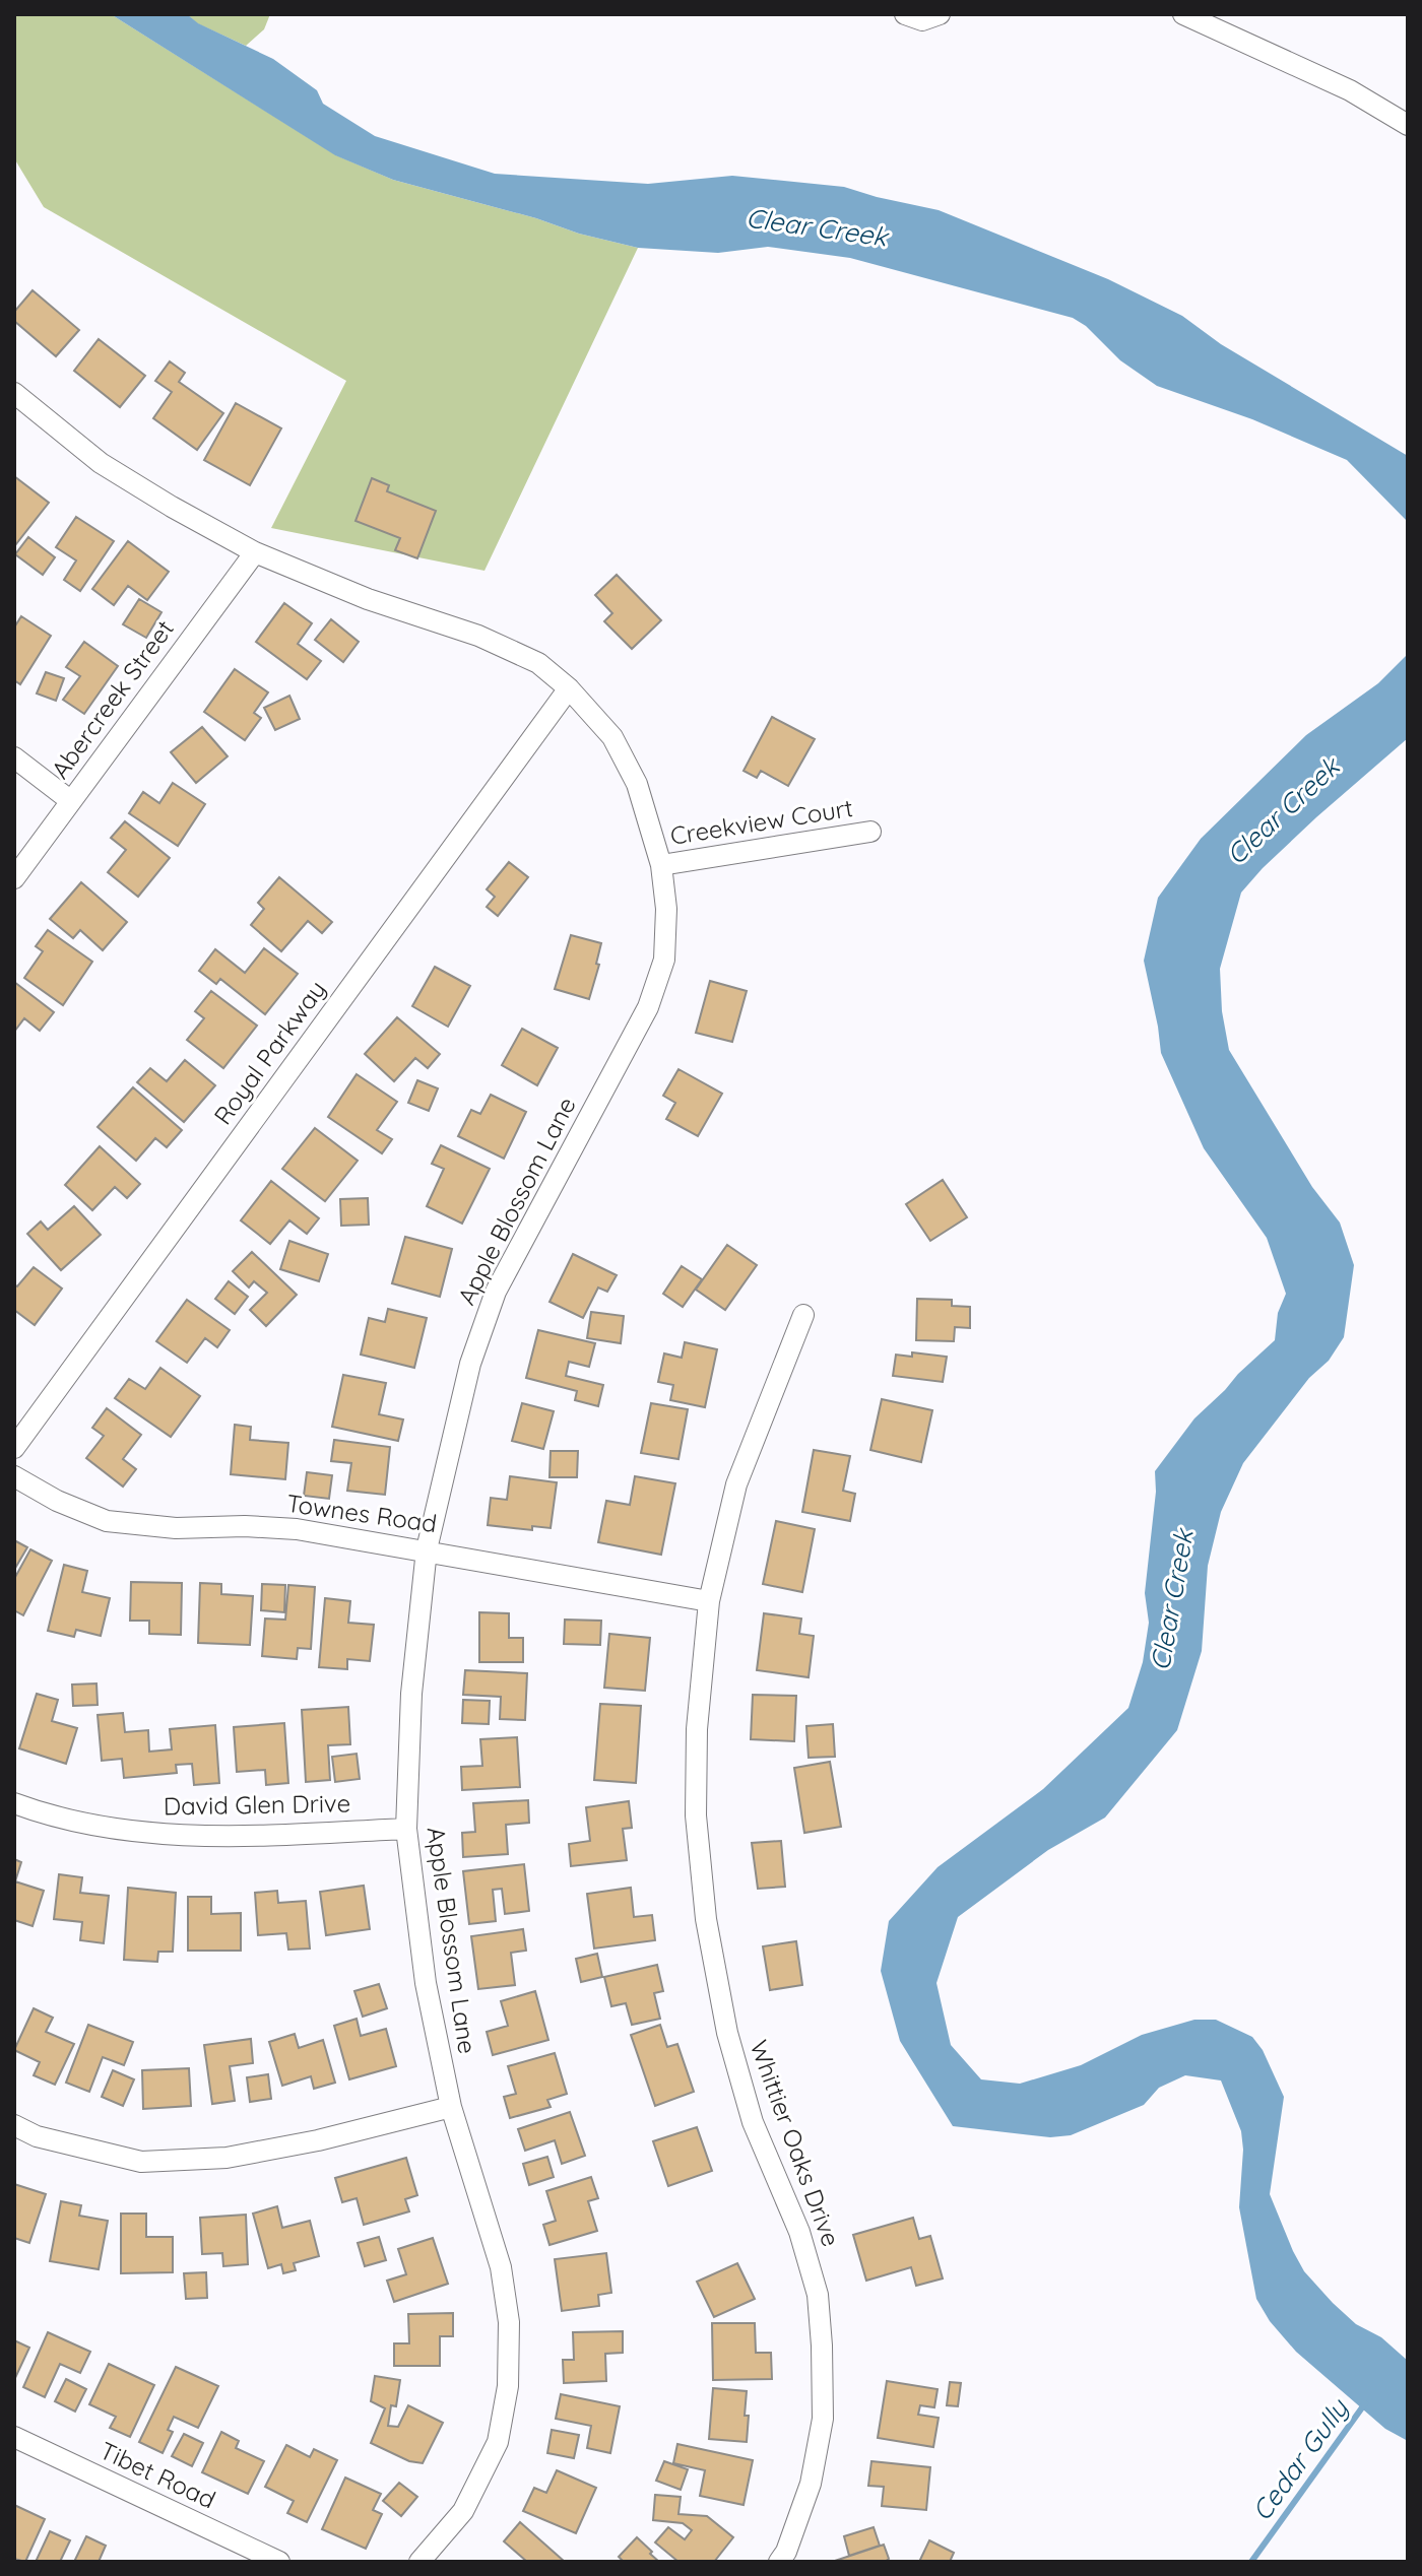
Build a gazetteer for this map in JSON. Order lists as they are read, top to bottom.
{
  "streets": {
    "street": [
      "Abercreek Street",
      "Creekview Court",
      "Royal Parkway",
      "Apple Blossom Lane",
      "Townes Road",
      "David Glen Drive",
      "Whittier Oaks Drive",
      "Tibet Road"
    ]
  },
  "crossings": [
    ["Abercreek Street", "Apple Blossom Lane"],
    ["Creekview Court", "Apple Blossom Lane"],
    ["Royal Parkway", "Apple Blossom Lane"],
    ["Apple Blossom Lane", "Townes Road"],
    ["Apple Blossom Lane", "David Glen Drive"],
    ["Townes Road", "Whittier Oaks Drive"]
  ],
  "water": ["Clear Creek", "Cedar Gully"]
}
